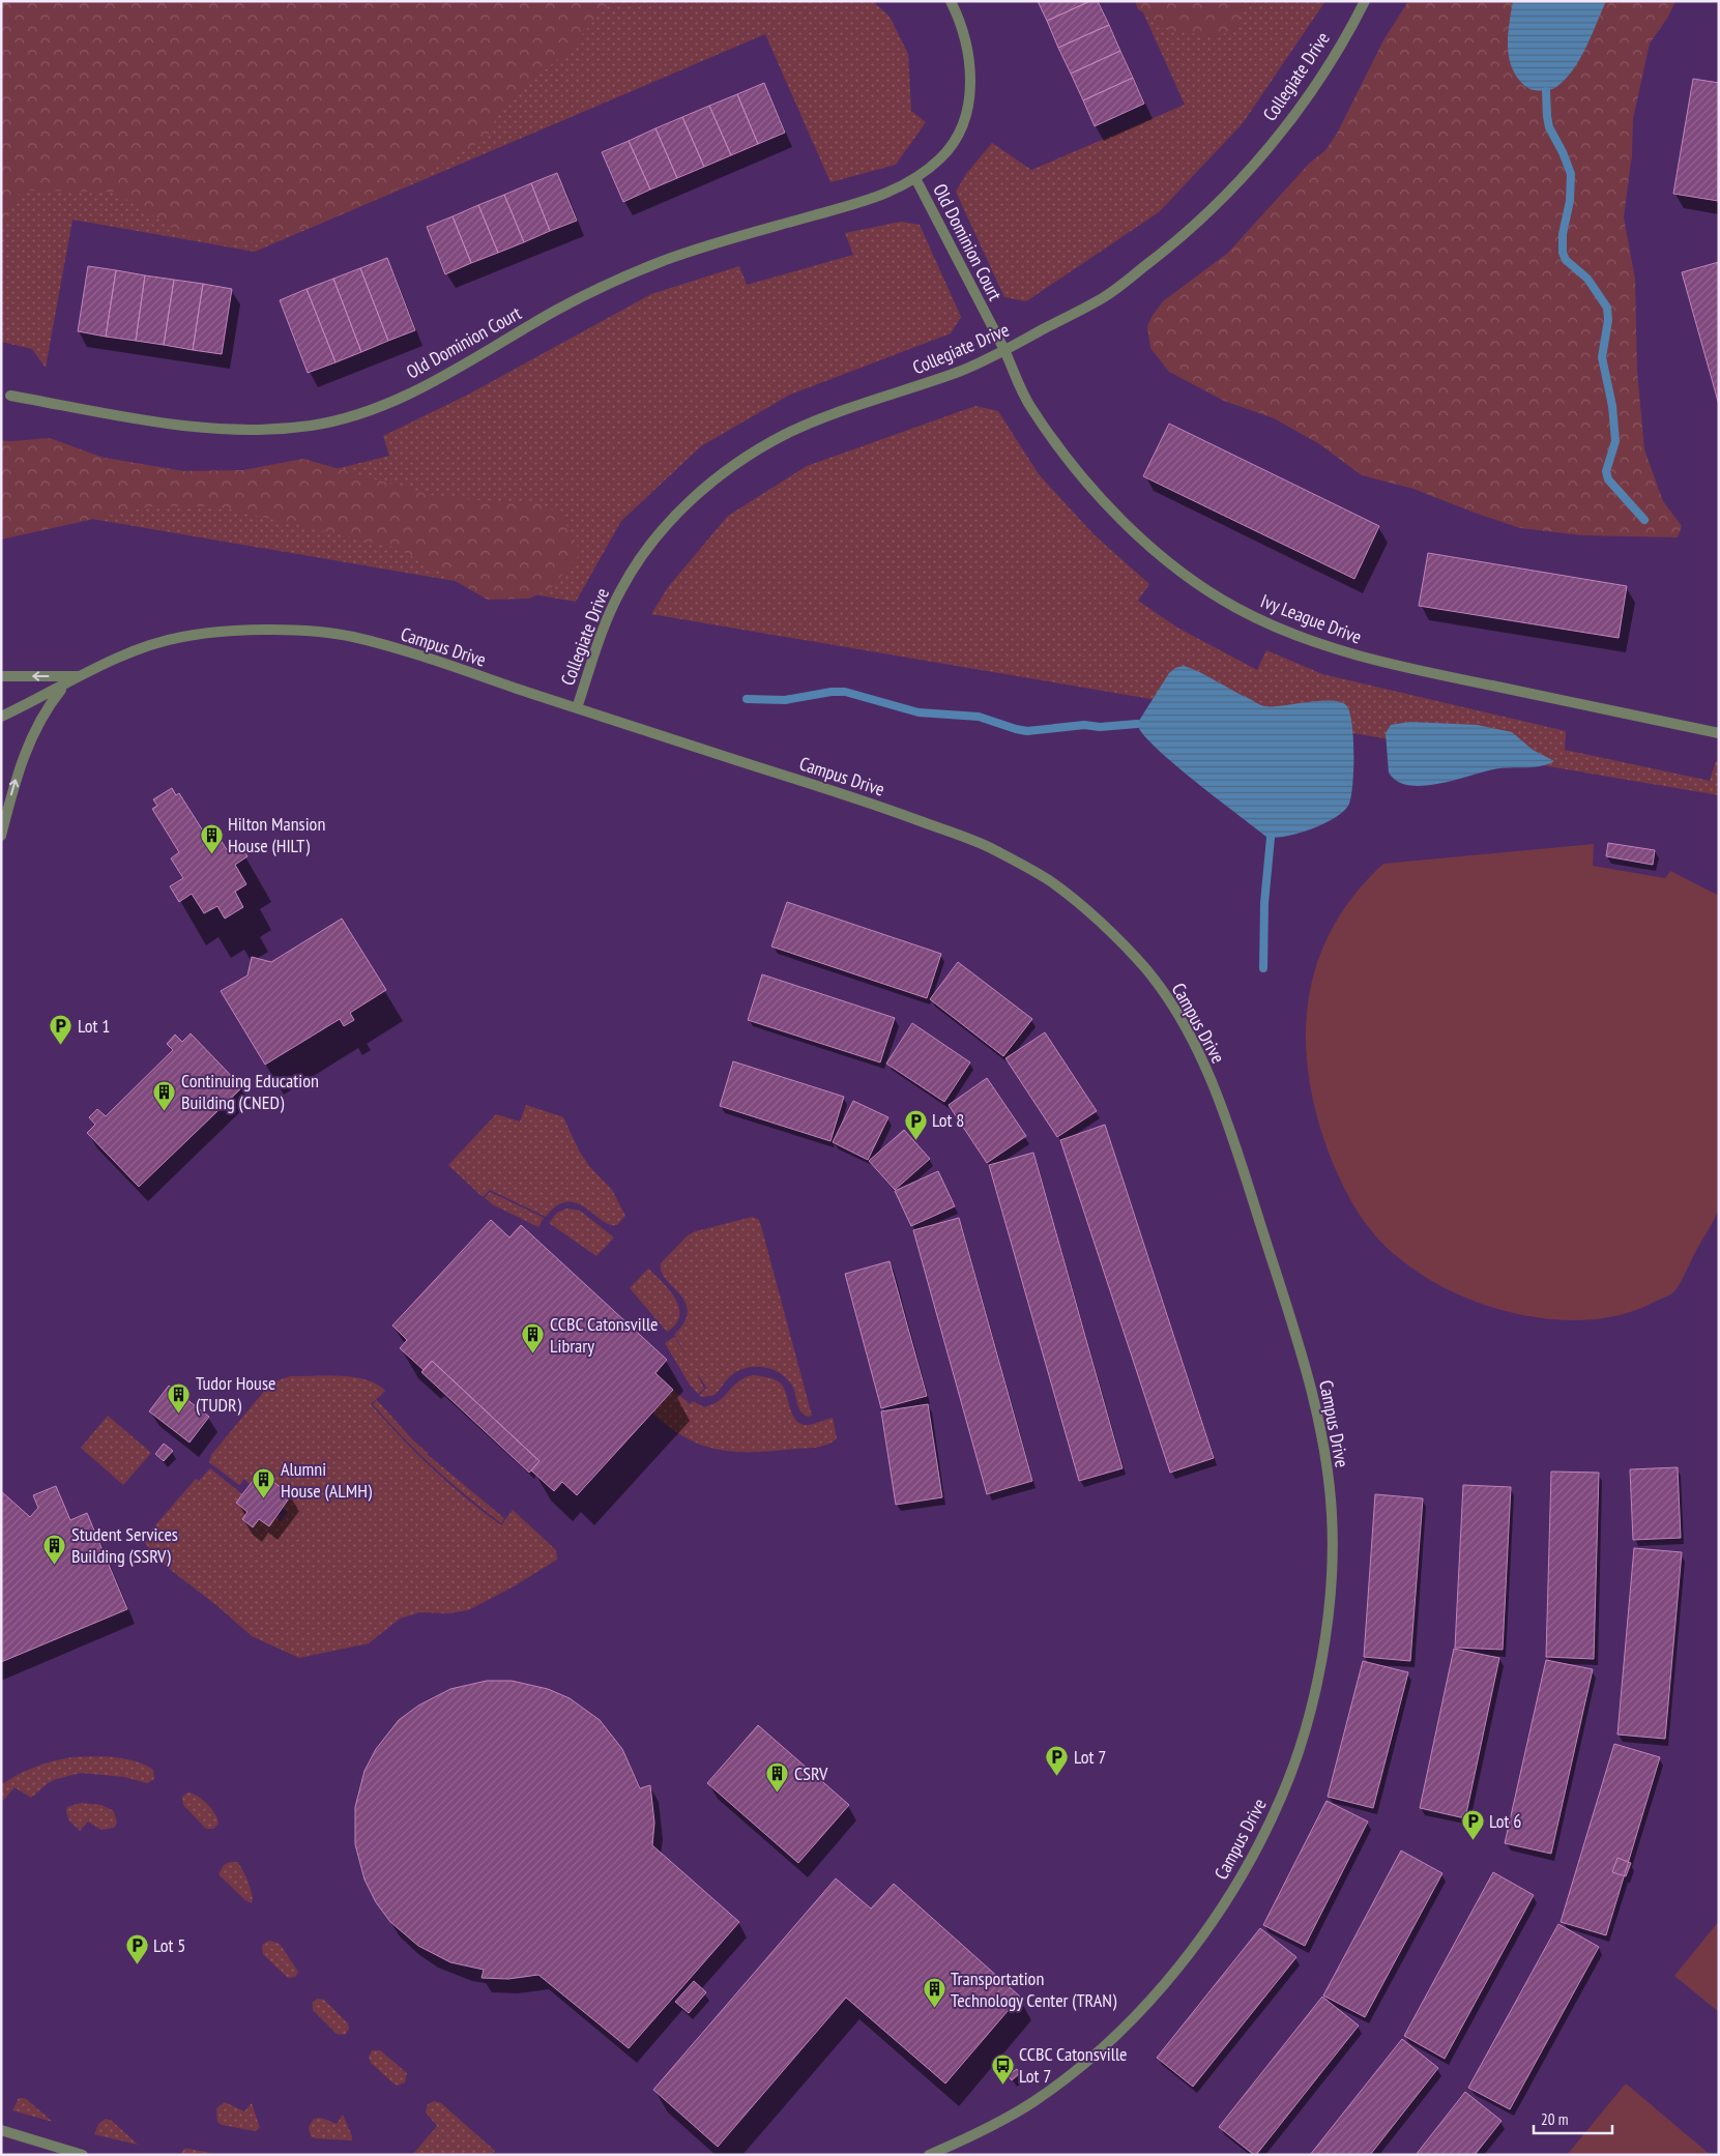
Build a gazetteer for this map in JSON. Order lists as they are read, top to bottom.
{
  "streets": {
    "street": [
      "Collegiate Drive",
      "Old Dominion Court",
      "Ivy League Drive",
      "Campus Drive"
    ]
  },
  "crossings": [
    ["Collegiate Drive", "Old Dominion Court"],
    ["Collegiate Drive", "Ivy League Drive"],
    ["Collegiate Drive", "Campus Drive"],
    ["Old Dominion Court", "Ivy League Drive"]
  ],
  "places": {
    "building": [
      "Hilton Mansion House (HILT)",
      "Continuing Education Building (CNED)",
      "CCBC Catonsville Library",
      "Tudor House (TUDR)",
      "Alumni House (ALMH)",
      "Student Services Building (SSRV)",
      "CSRV",
      "Transportation Technology Center (TRAN)"
    ],
    "parking": [
      "Lot 1",
      "Lot 8",
      "Lot 7",
      "Lot 6",
      "Lot 5"
    ],
    "bus stop": ["CCBC Catonsville Lot 7"]
  },
  "scale_bar": "20 m"
}
